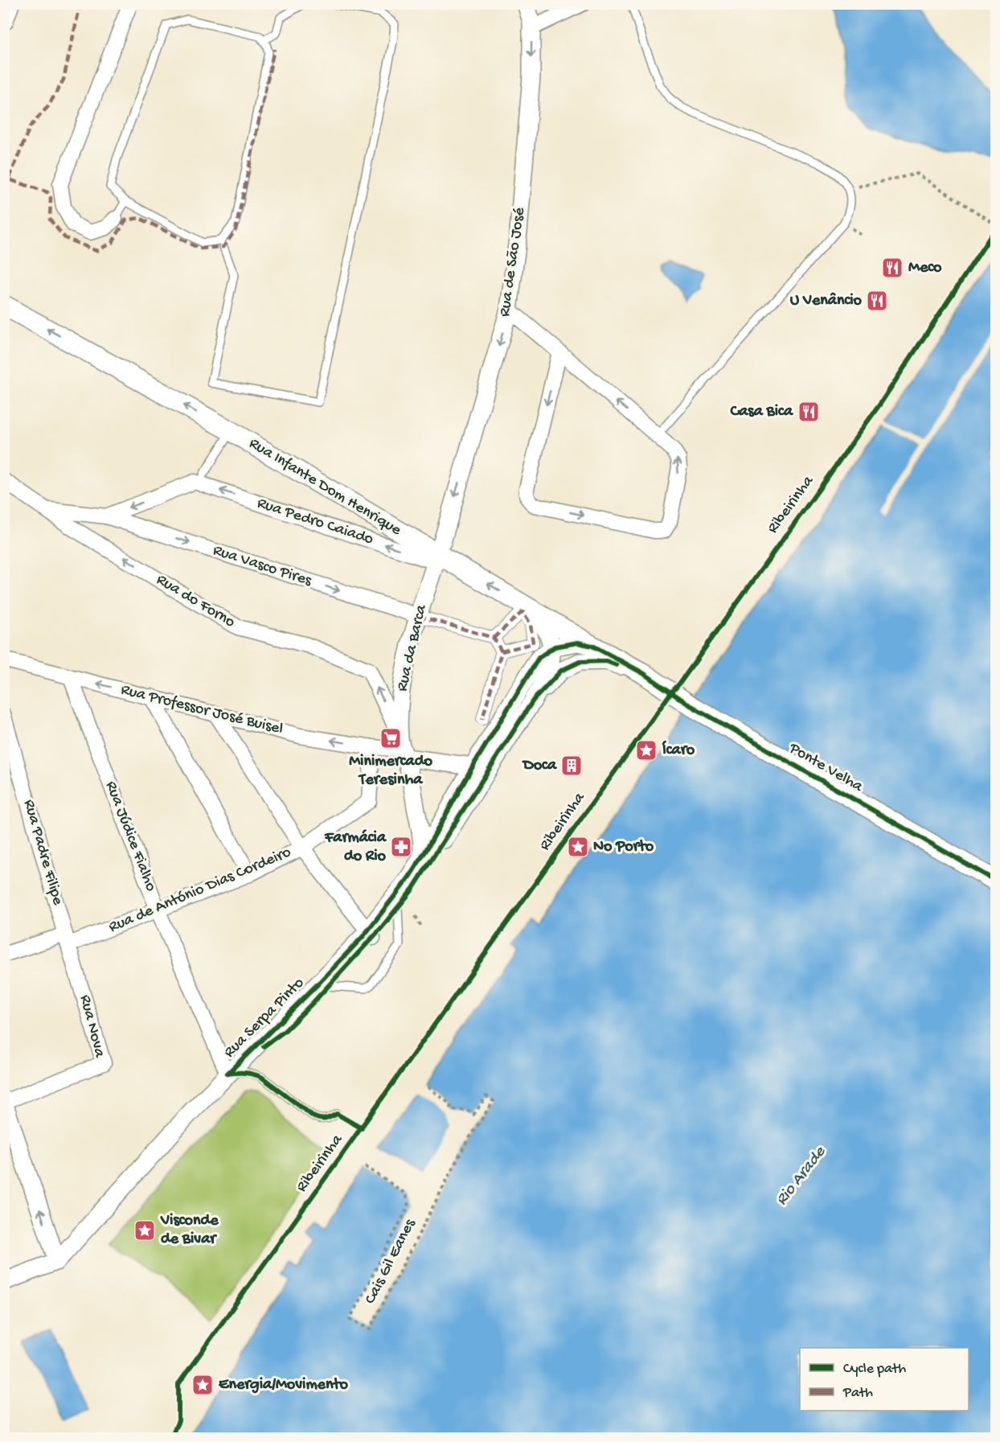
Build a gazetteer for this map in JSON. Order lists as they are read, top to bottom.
{
  "streets": {
    "main road": ["Rua Infante Dom Henrique", "Ponte Velha"],
    "street": [
      "Rua de São José",
      "Rua Pedro Caiado",
      "Rua Vasco Pires",
      "Rua do Forno",
      "Rua da Barca",
      "Rua Professor José Buisel",
      "Rua Júdice Fialho",
      "Rua Padre Filipe",
      "Rua de António Dias Cordeiro",
      "Rua Serpa Pinto",
      "Rua Nova"
    ],
    "path": ["Cais Gil Eanes"],
    "cycle path": ["Ribeirinha"]
  },
  "crossings": [
    ["Rua Infante Dom Henrique", "Ponte Velha"],
    ["Rua Pedro Caiado", "Rua da Barca"],
    ["Rua Vasco Pires", "Rua do Forno"],
    ["Rua Vasco Pires", "Rua da Barca"],
    ["Rua do Forno", "Rua da Barca"],
    ["Rua do Forno", "Rua Professor José Buisel"],
    ["Rua da Barca", "Rua Professor José Buisel"],
    ["Rua Professor José Buisel", "Rua Júdice Fialho"],
    ["Rua Professor José Buisel", "Rua de António Dias Cordeiro"],
    ["Rua Júdice Fialho", "Rua de António Dias Cordeiro"],
    ["Rua Júdice Fialho", "Rua Serpa Pinto"],
    ["Rua Padre Filipe", "Rua de António Dias Cordeiro"],
    ["Rua Padre Filipe", "Rua Nova"],
    ["Rua de António Dias Cordeiro", "Rua Nova"]
  ],
  "one_way": [
    "Rua de São José",
    "Rua Infante Dom Henrique",
    "Rua Pedro Caiado",
    "Rua Vasco Pires",
    "Rua Professor José Buisel"
  ],
  "water": ["Rio Arade"],
  "places": {
    "restaurant": ["Meco", "U Venâncio", "Casa Bica"],
    "supermarket": ["Minimercado Teresinha"],
    "place": [
      "Ícaro",
      "No Porto",
      "Visconde de Bivar",
      "Energia/Movimento"
    ],
    "building": ["Doca"],
    "pharmacy": ["Farmácia do Rio"]
  },
  "legend": ["Cycle path", "Path"]
}
